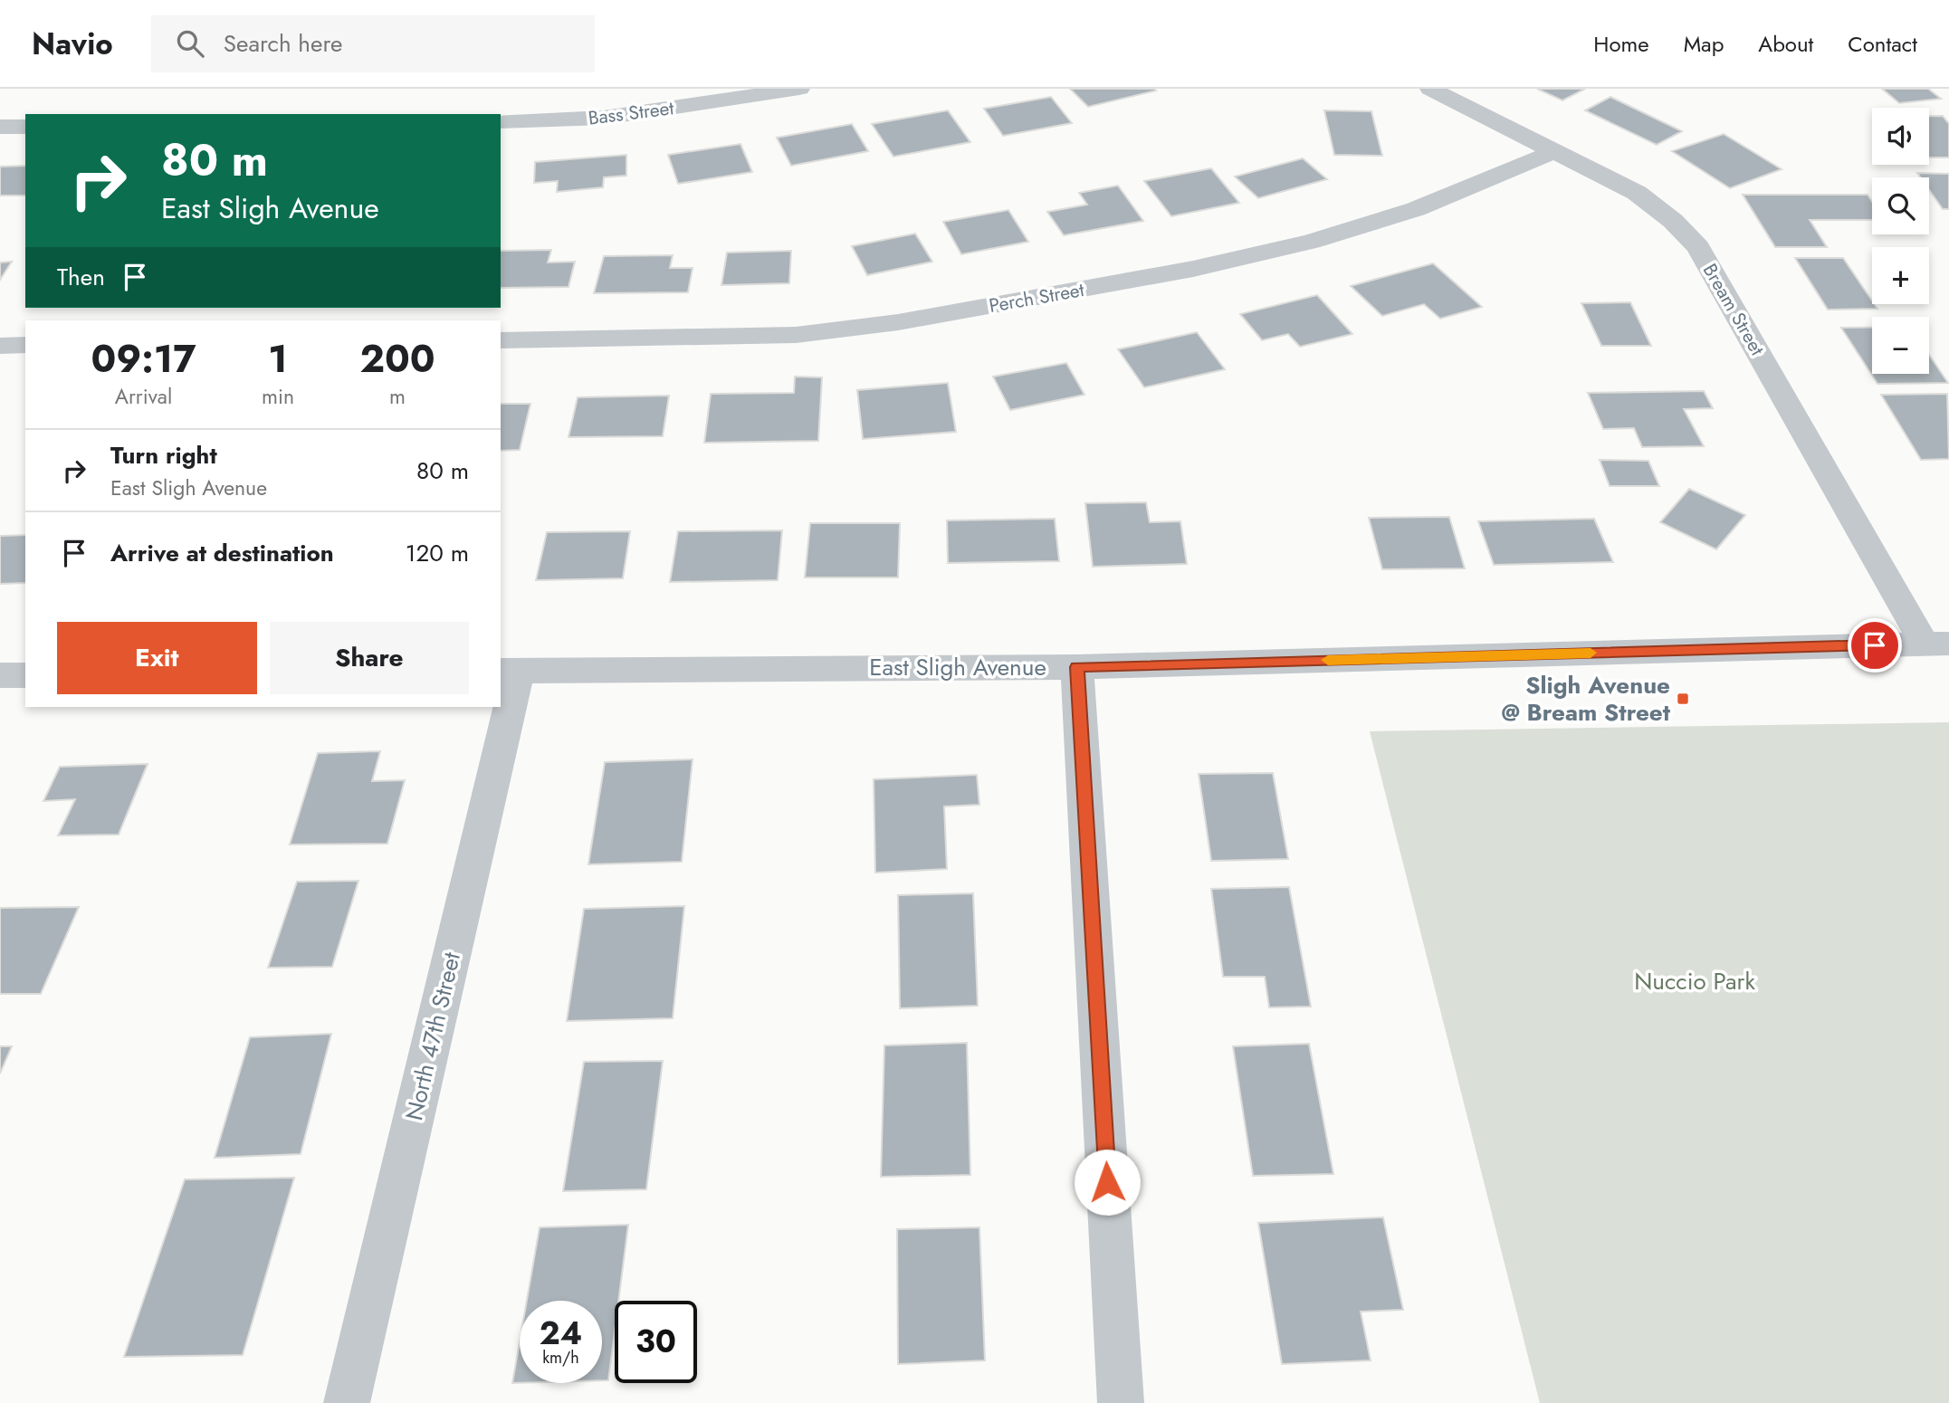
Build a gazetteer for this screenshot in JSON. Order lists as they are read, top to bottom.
{
  "streets": {
    "street": [
      "Bass Street",
      "Perch Street",
      "Bream Street",
      "East Sligh Avenue",
      "North 47th Street"
    ]
  },
  "crossings": [
    ["Perch Street", "Bream Street"],
    ["Bream Street", "East Sligh Avenue"],
    ["East Sligh Avenue", "North 47th Street"]
  ],
  "parks": ["Nuccio Park"],
  "places": {
    "transit": ["Sligh Avenue @ Bream Street"]
  },
  "page": {
    "header": "Navio",
    "search": "Search here",
    "nav": [
      "Home",
      "Map",
      "About",
      "Contact"
    ],
    "map_buttons": ["+", "−"],
    "turn": ["80 m", "East Sligh Avenue"],
    "then": "Then",
    "eta": [
      "09:17",
      "Arrival",
      "1",
      "min",
      "200",
      "m"
    ],
    "list": [
      {
        "name": "Turn right",
        "note": "East Sligh Avenue",
        "value": "80 m"
      },
      {
        "name": "Arrive at destination",
        "value": "120 m"
      }
    ],
    "buttons": ["Exit", "Share"],
    "speed": "24 km/h",
    "limit": "30"
  }
}
